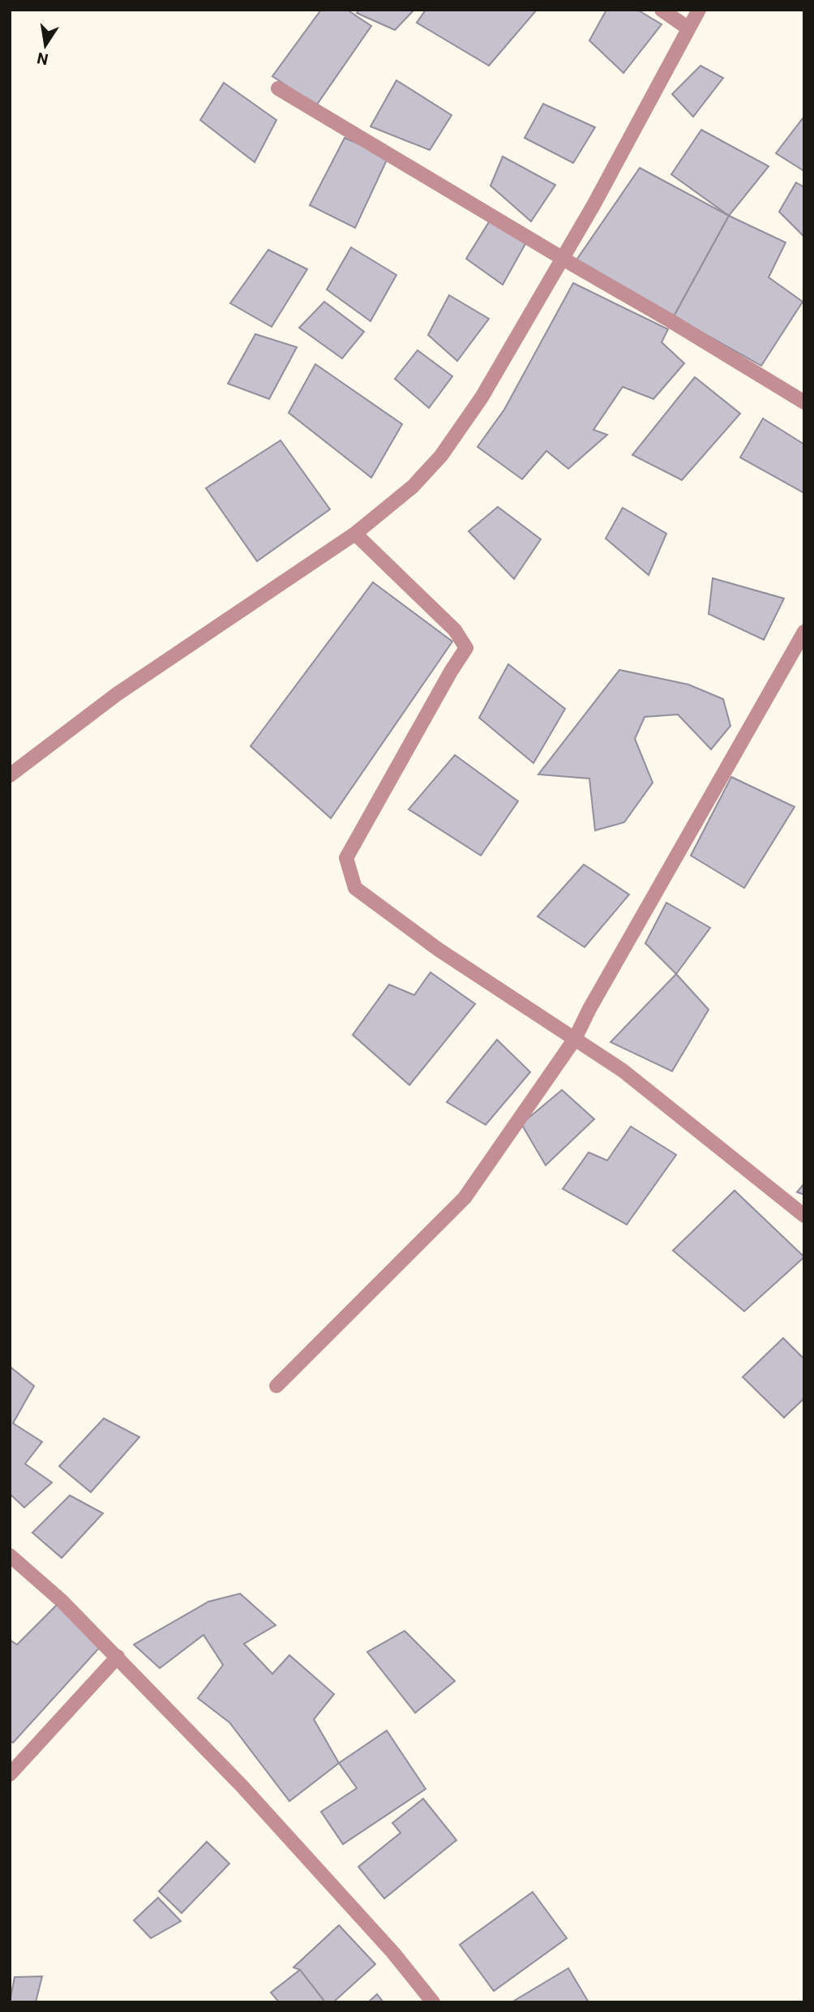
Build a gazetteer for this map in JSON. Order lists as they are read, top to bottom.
{
  "north": "bottom"
}
